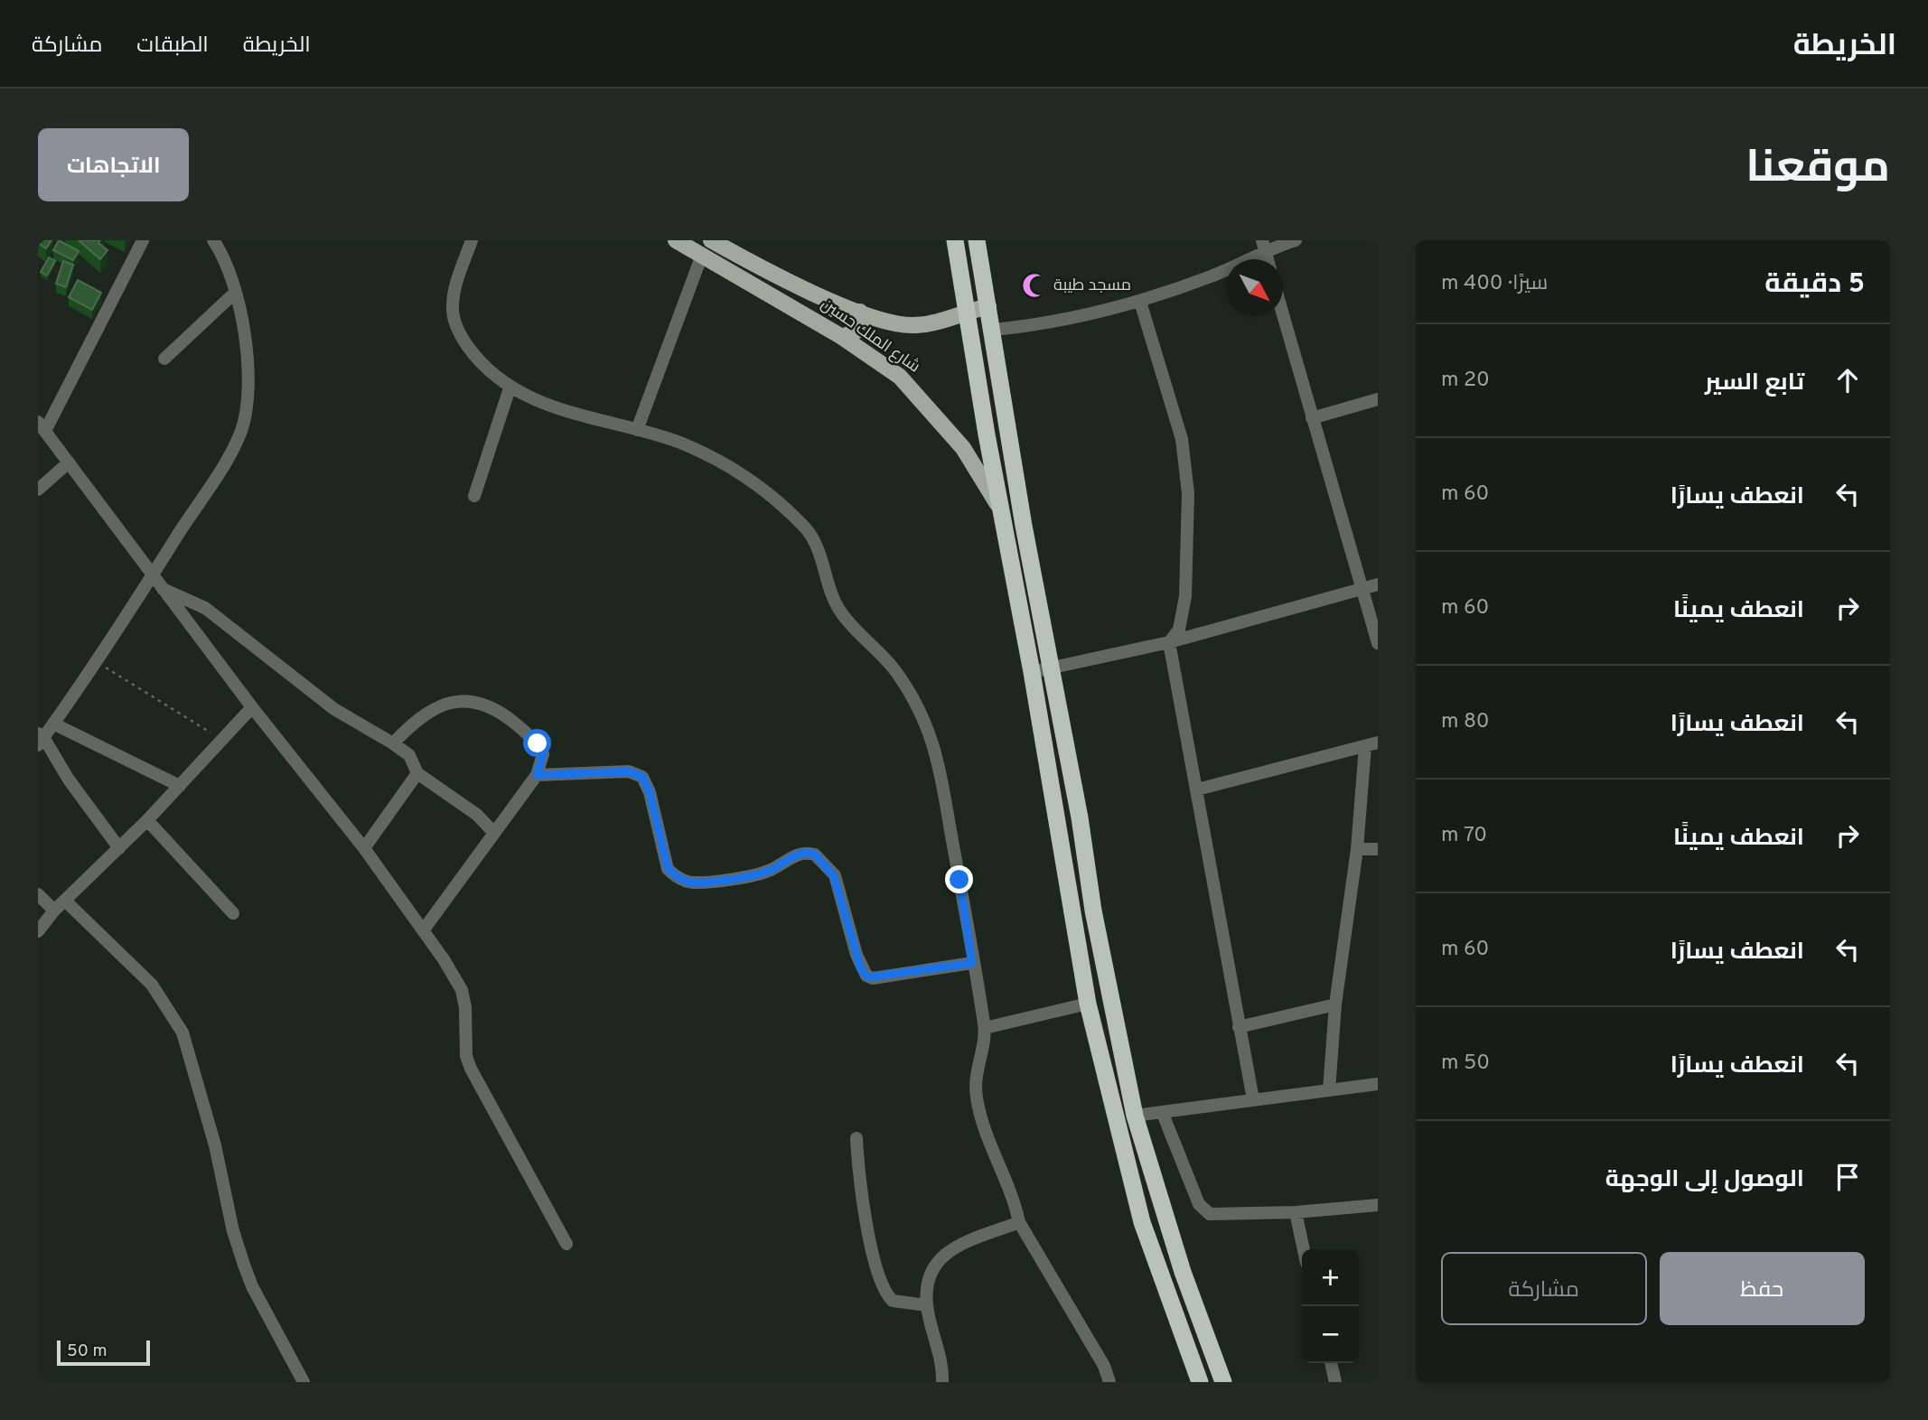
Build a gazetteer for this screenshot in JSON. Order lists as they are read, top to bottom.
{
  "streets": {
    "main road": ["شارع الملك حسين"]
  },
  "places": {
    "mosque": ["مسجد طيبة"]
  },
  "scale_bar": "50 m",
  "north": "bottom right",
  "page": {
    "header": "الخريطة",
    "nav": ["الخريطة", "الطبقات", "مشاركة"],
    "title": "موقعنا",
    "buttons": [
      "الاتجاهات",
      ["حفظ", "مشاركة"]
    ],
    "heading": ["5 دقيقة", "سيرًا · 400 m"],
    "list": [
      ["تابع السير", "20 m"],
      ["انعطف يسارًا", "60 m"],
      ["انعطف يمينًا", "60 m"],
      ["انعطف يسارًا", "80 m"],
      ["انعطف يمينًا", "70 m"],
      ["انعطف يسارًا", "60 m"],
      ["انعطف يسارًا", "50 m"],
      "الوصول إلى الوجهة"
    ],
    "map_buttons": ["+", "−"],
    "scale": "50 m"
  }
}
